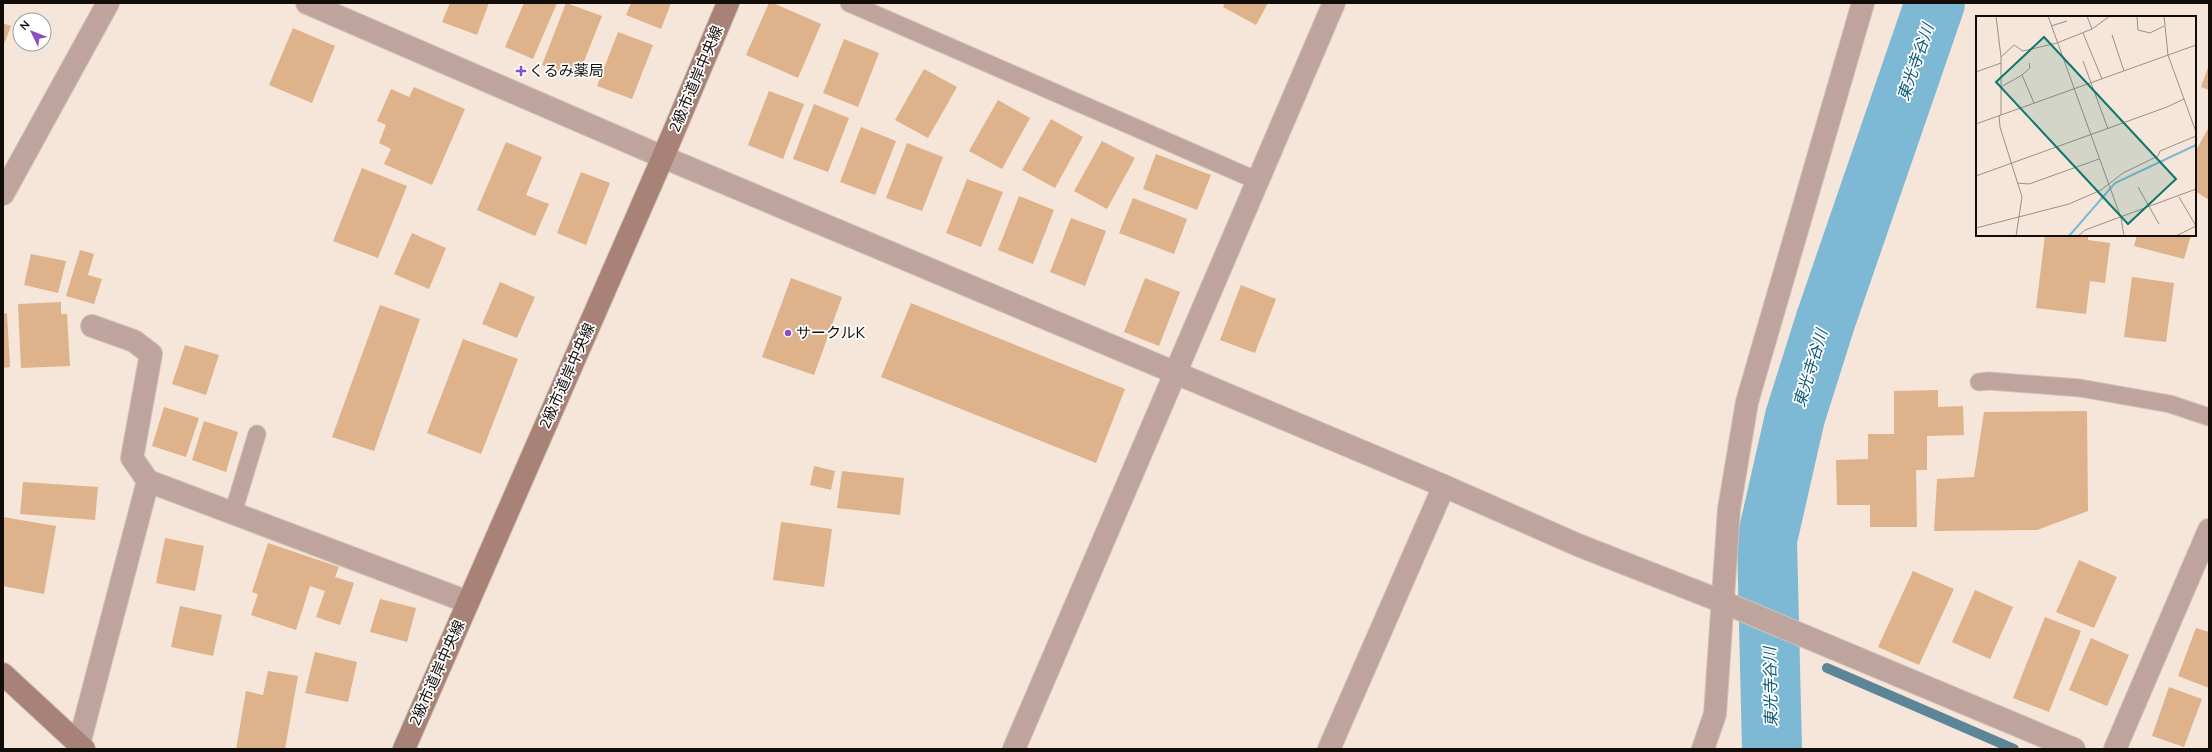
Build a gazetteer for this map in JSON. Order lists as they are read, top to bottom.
{
  "streets": {
    "street": ["2級市道岸中央線"]
  },
  "water": ["東光寺谷川"],
  "places": {
    "health": ["くるみ薬局"],
    "other": ["サークルK"]
  },
  "north": "top left"
}
